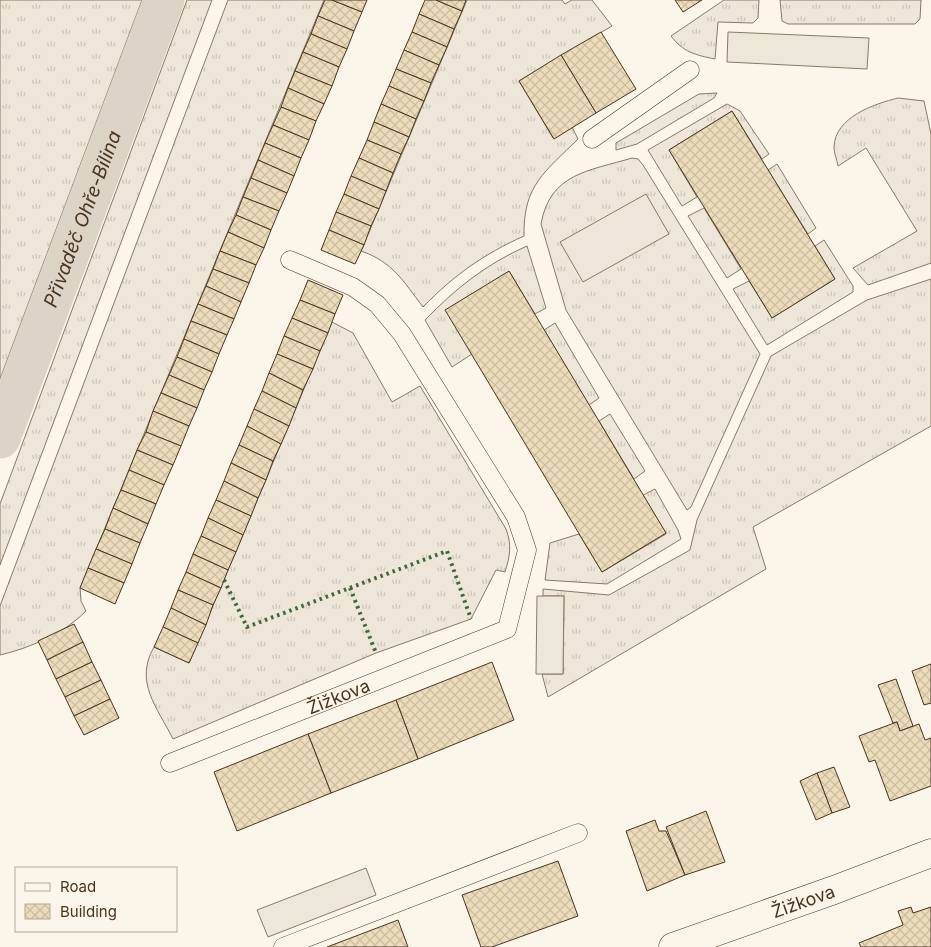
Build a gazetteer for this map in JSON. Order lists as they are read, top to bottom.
{
  "streets": {
    "street": ["Žižkova"]
  },
  "water": ["Přivaděč Ohře-Bílina"],
  "legend": ["Road", "Building"]
}
